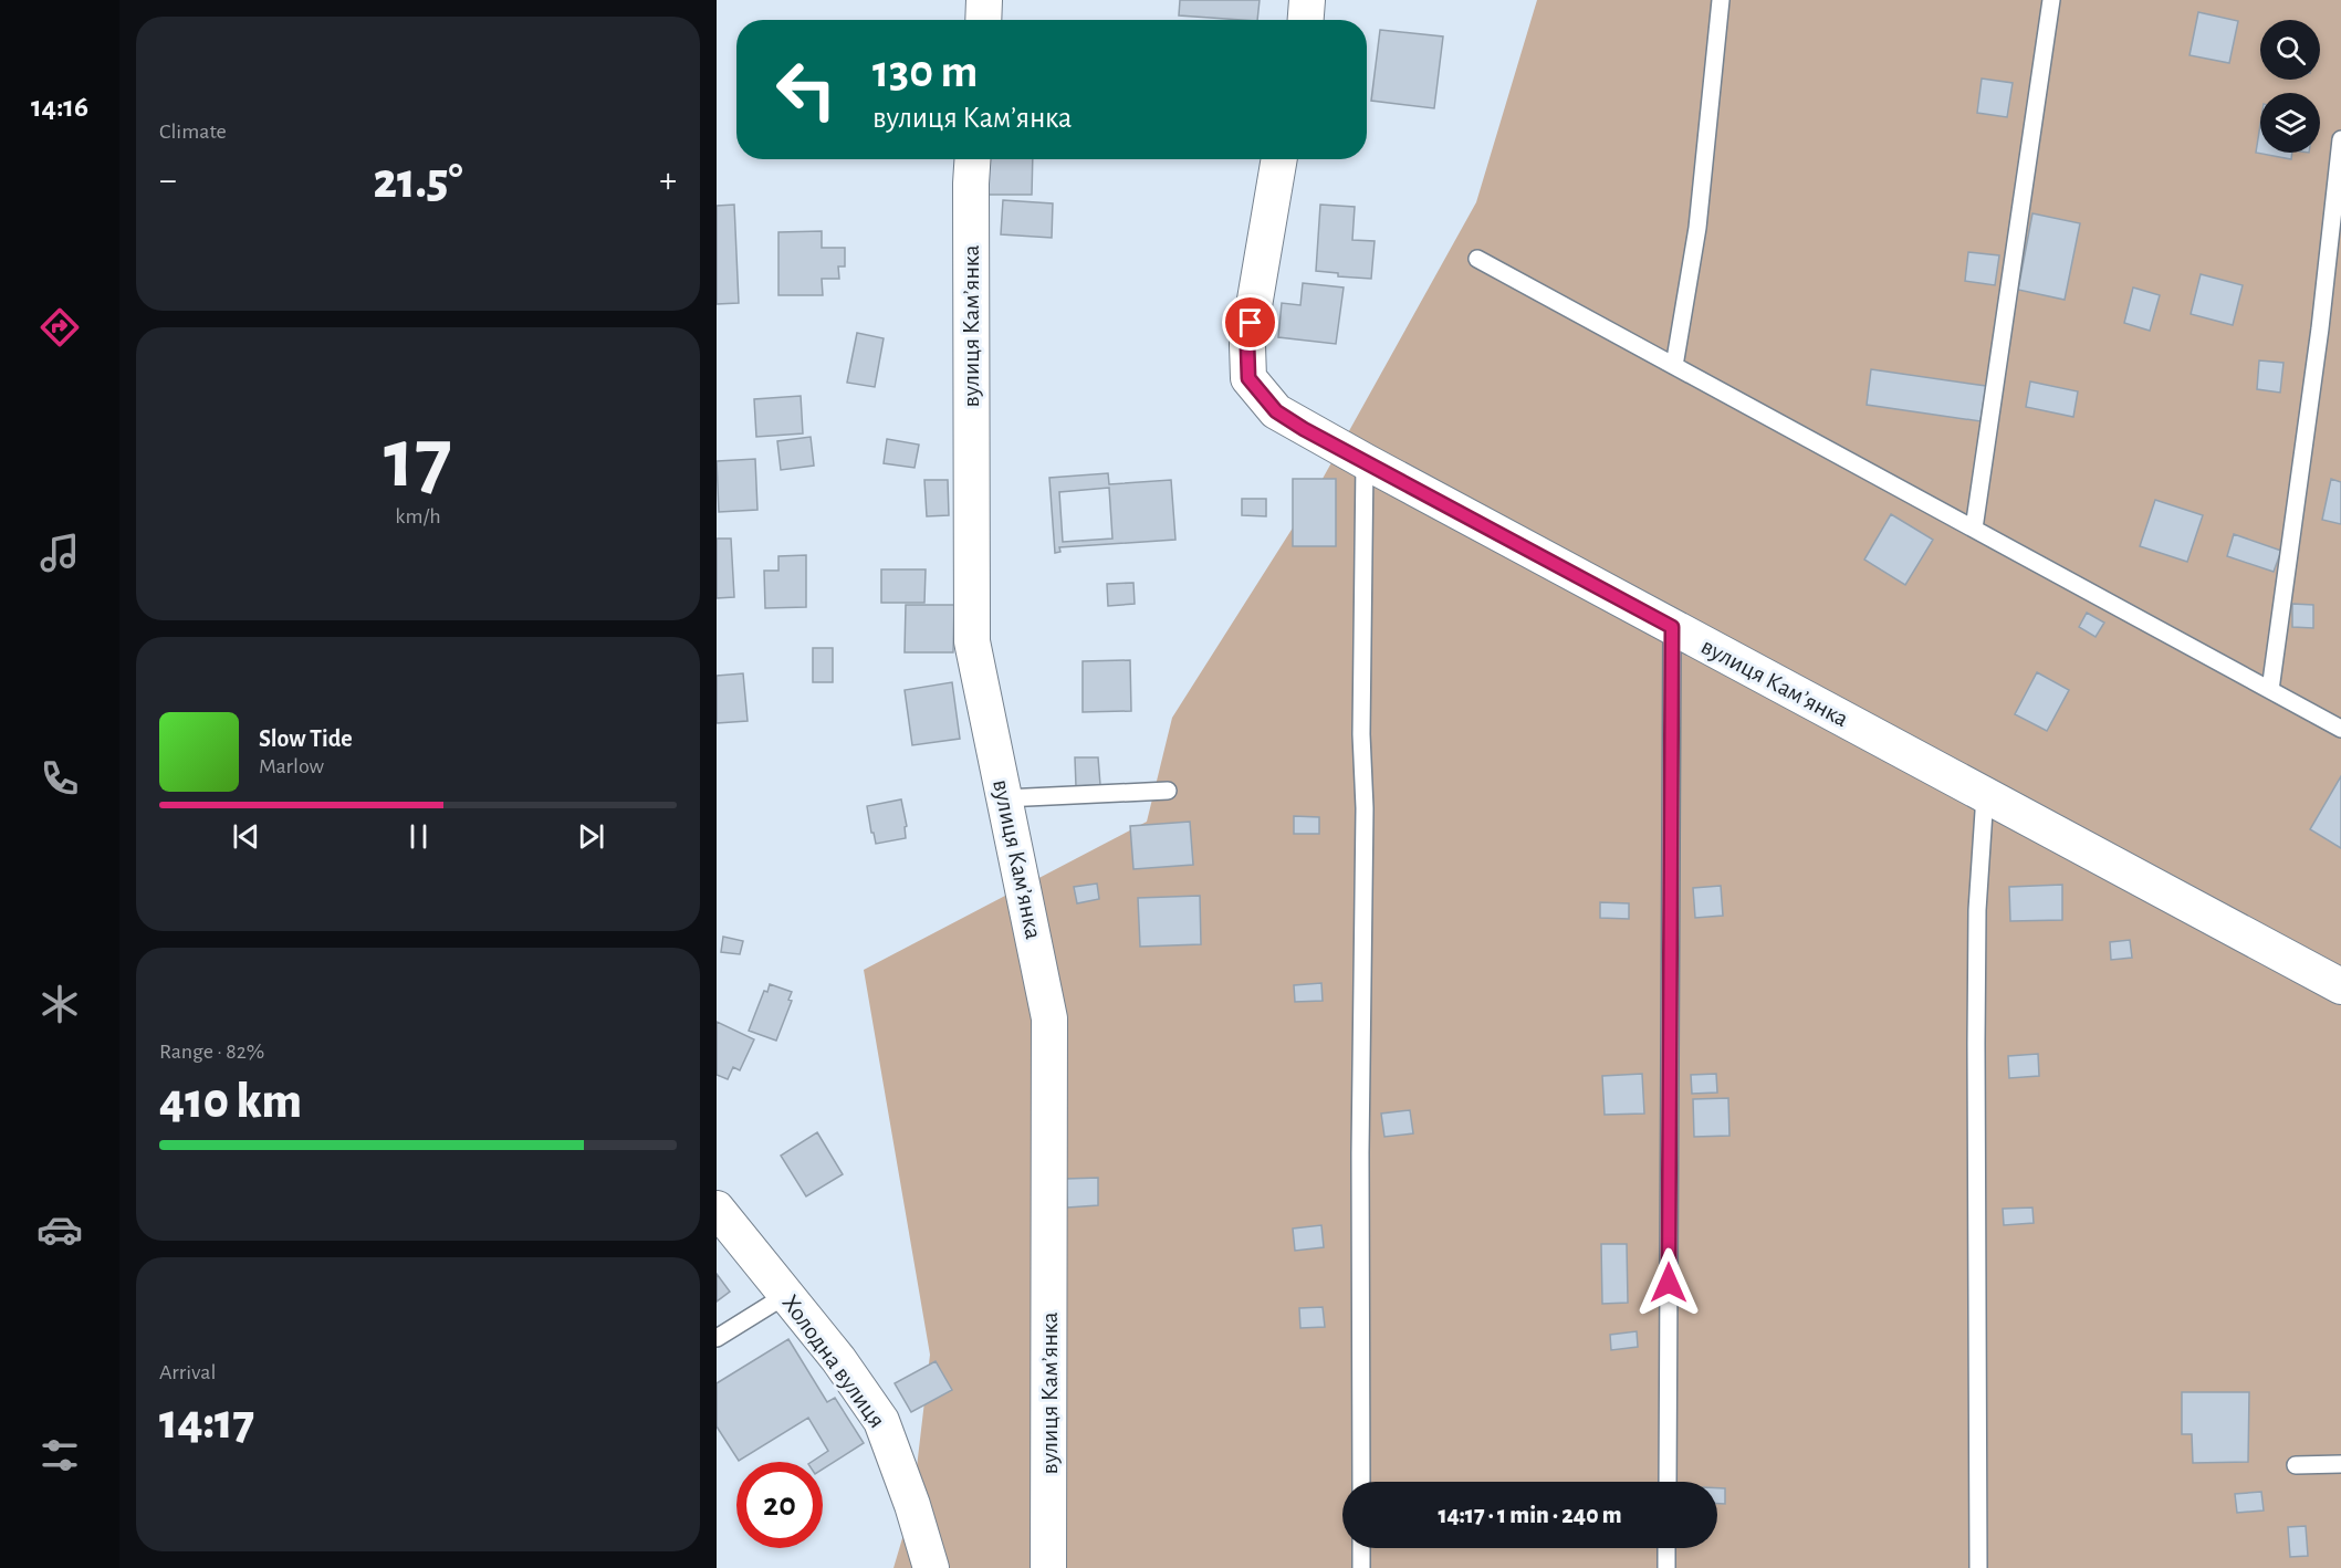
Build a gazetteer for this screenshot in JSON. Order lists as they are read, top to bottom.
{
  "streets": {
    "street": ["вулиця Камʼянка", "Холодна вулиця"]
  },
  "page": {
    "tabs": "14:16",
    "tile": [
      "Climate",
      ["17", "km/h"],
      ["Range · 82%", "410 km"],
      ["Arrival", "14:17"]
    ],
    "turn": ["130 m", "вулиця Камʼянка"],
    "heat": ["−", "21.5°", "+"],
    "song": ["Slow Tide", "Marlow"],
    "limit": "20",
    "trip": "14:17 · 1 min · 240 m"
  }
}
